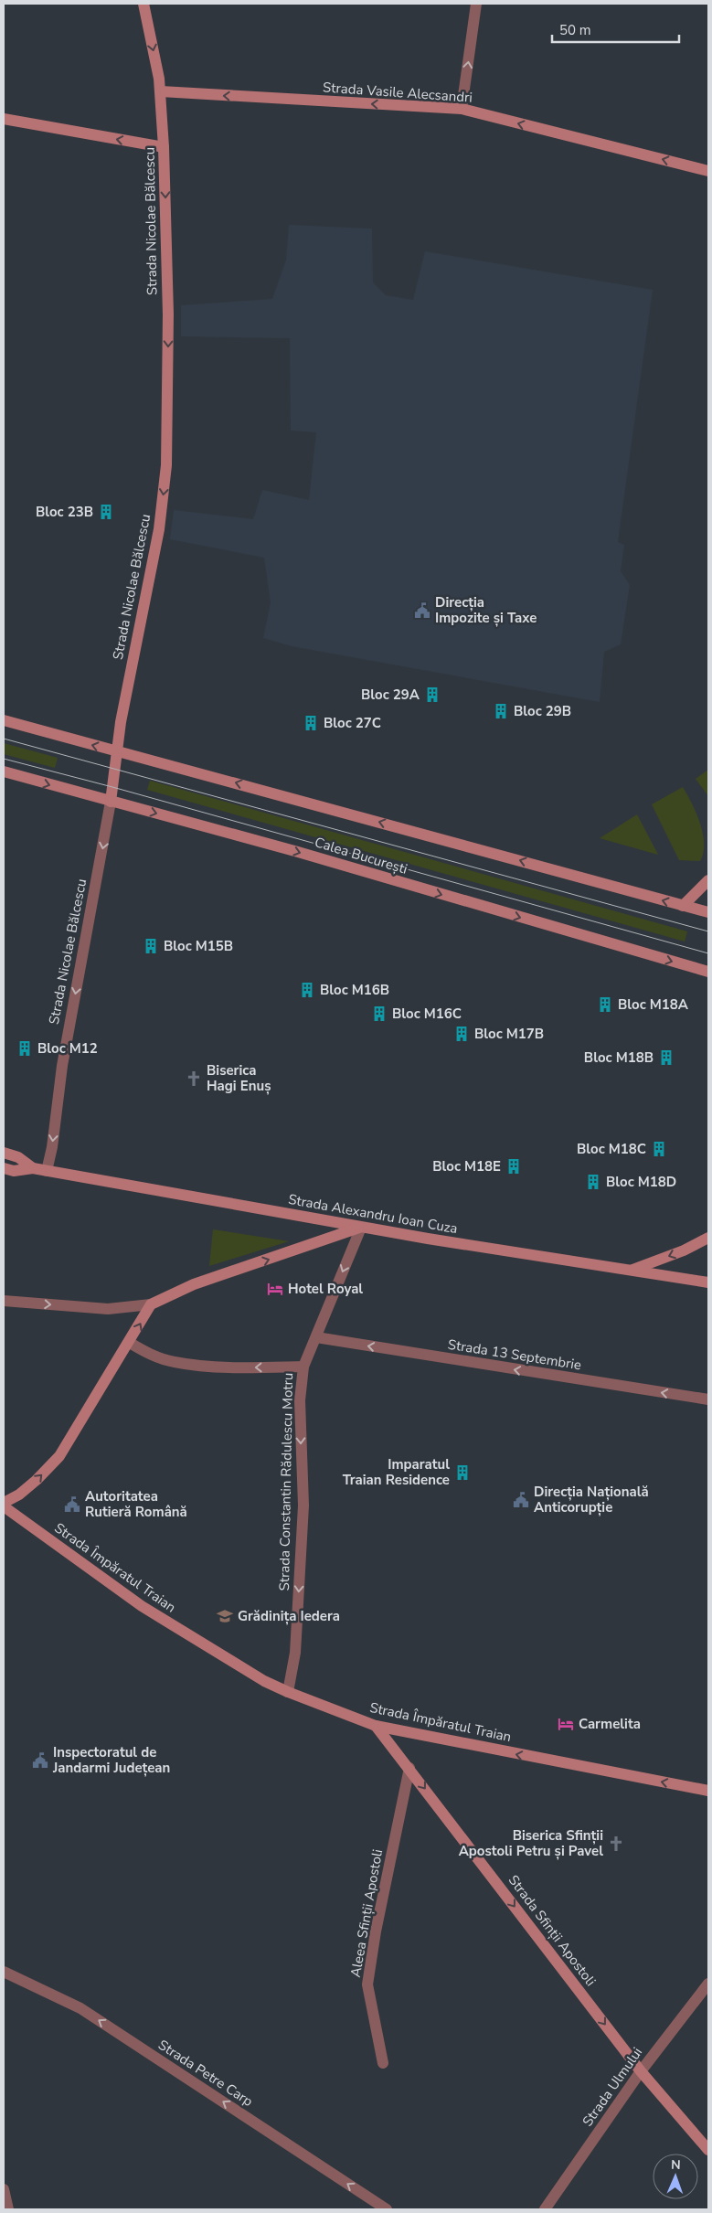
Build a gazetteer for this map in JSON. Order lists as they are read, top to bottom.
{
  "streets": {
    "street": [
      "Strada Vasile Alecsandri",
      "Strada Nicolae Bălcescu",
      "Calea București",
      "Strada Alexandru Ioan Cuza",
      "Strada 13 Septembrie",
      "Strada Constantin Rădulescu Motru",
      "Strada Împăratul Traian",
      "Aleea Sfinții Apostoli",
      "Strada Sfinții Apostoli",
      "Strada Petre Carp",
      "Strada Ulmului"
    ]
  },
  "crossings": [
    ["Strada Vasile Alecsandri", "Strada Nicolae Bălcescu"],
    ["Strada Nicolae Bălcescu", "Calea București"],
    ["Strada Nicolae Bălcescu", "Strada Alexandru Ioan Cuza"],
    ["Strada Alexandru Ioan Cuza", "Strada Constantin Rădulescu Motru"],
    ["Strada 13 Septembrie", "Strada Constantin Rădulescu Motru"],
    ["Strada Constantin Rădulescu Motru", "Strada Împăratul Traian"],
    ["Strada Împăratul Traian", "Strada Sfinții Apostoli"],
    ["Aleea Sfinții Apostoli", "Strada Sfinții Apostoli"],
    ["Strada Sfinții Apostoli", "Strada Ulmului"]
  ],
  "one_way": [
    "Strada Vasile Alecsandri",
    "Strada Nicolae Bălcescu",
    "Strada 13 Septembrie",
    "Strada Constantin Rădulescu Motru",
    "Strada Împăratul Traian",
    "Strada Sfinții Apostoli",
    "Strada Petre Carp"
  ],
  "places": {
    "building": [
      "Bloc 23B",
      "Bloc 29A",
      "Bloc 29B",
      "Bloc 27C",
      "Bloc M15B",
      "Bloc M16B",
      "Bloc M18A",
      "Bloc M16C",
      "Bloc M17B",
      "Bloc M12",
      "Bloc M18B",
      "Bloc M18C",
      "Bloc M18E",
      "Bloc M18D",
      "Imparatul Traian Residence"
    ],
    "public building": [
      "Direcția Impozite și Taxe",
      "Direcția Națională Anticorupție",
      "Autoritatea Rutieră Română",
      "Inspectoratul de Jandarmi Județean"
    ],
    "church": ["Biserica Hagi Enuș", "Biserica Sfinții Apostoli Petru și Pavel"],
    "hotel": ["Hotel Royal", "Carmelita"],
    "school or university": ["Grădinița Iedera"]
  },
  "scale_bar": "50 m",
  "north": "top"
}
